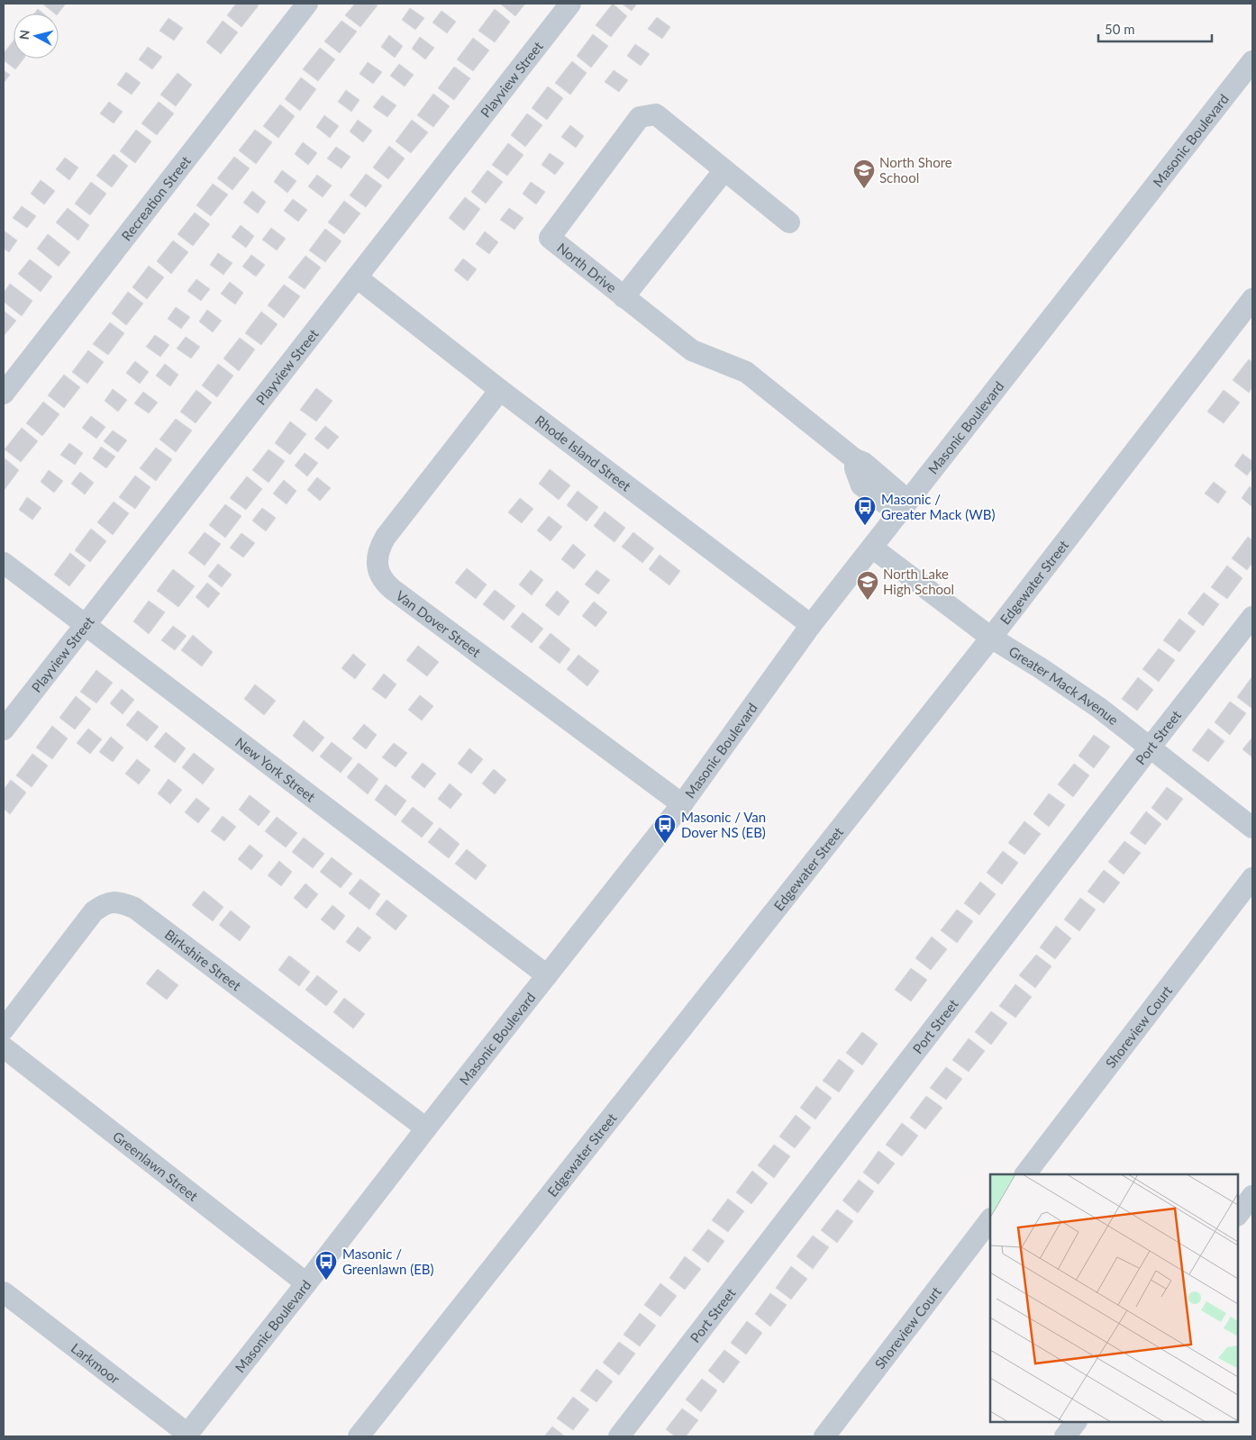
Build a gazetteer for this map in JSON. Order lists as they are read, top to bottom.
{
  "streets": {
    "street": [
      "Playview Street",
      "Masonic Boulevard",
      "Recreation Street",
      "North Drive",
      "Rhode Island Street",
      "Edgewater Street",
      "Van Dover Street",
      "Greater Mack Avenue",
      "Port Street",
      "New York Street",
      "Birkshire Street",
      "Shoreview Court",
      "Greenlawn Street",
      "Larkmoor"
    ]
  },
  "crossings": [
    ["Playview Street", "Rhode Island Street"],
    ["Playview Street", "New York Street"],
    ["Masonic Boulevard", "North Drive"],
    ["Masonic Boulevard", "Rhode Island Street"],
    ["Masonic Boulevard", "Van Dover Street"],
    ["Masonic Boulevard", "Greater Mack Avenue"],
    ["Masonic Boulevard", "New York Street"],
    ["Masonic Boulevard", "Birkshire Street"],
    ["Masonic Boulevard", "Greenlawn Street"],
    ["Masonic Boulevard", "Larkmoor"],
    ["Rhode Island Street", "Van Dover Street"],
    ["Edgewater Street", "Greater Mack Avenue"],
    ["Greater Mack Avenue", "Port Street"]
  ],
  "places": {
    "school or university": ["North Shore School", "North Lake High School"],
    "bus stop": ["Masonic / Greater Mack (WB)", "Masonic / Van Dover NS (EB)", "Masonic / Greenlawn (EB)"]
  },
  "scale_bar": "50 m",
  "north": "left"
}
